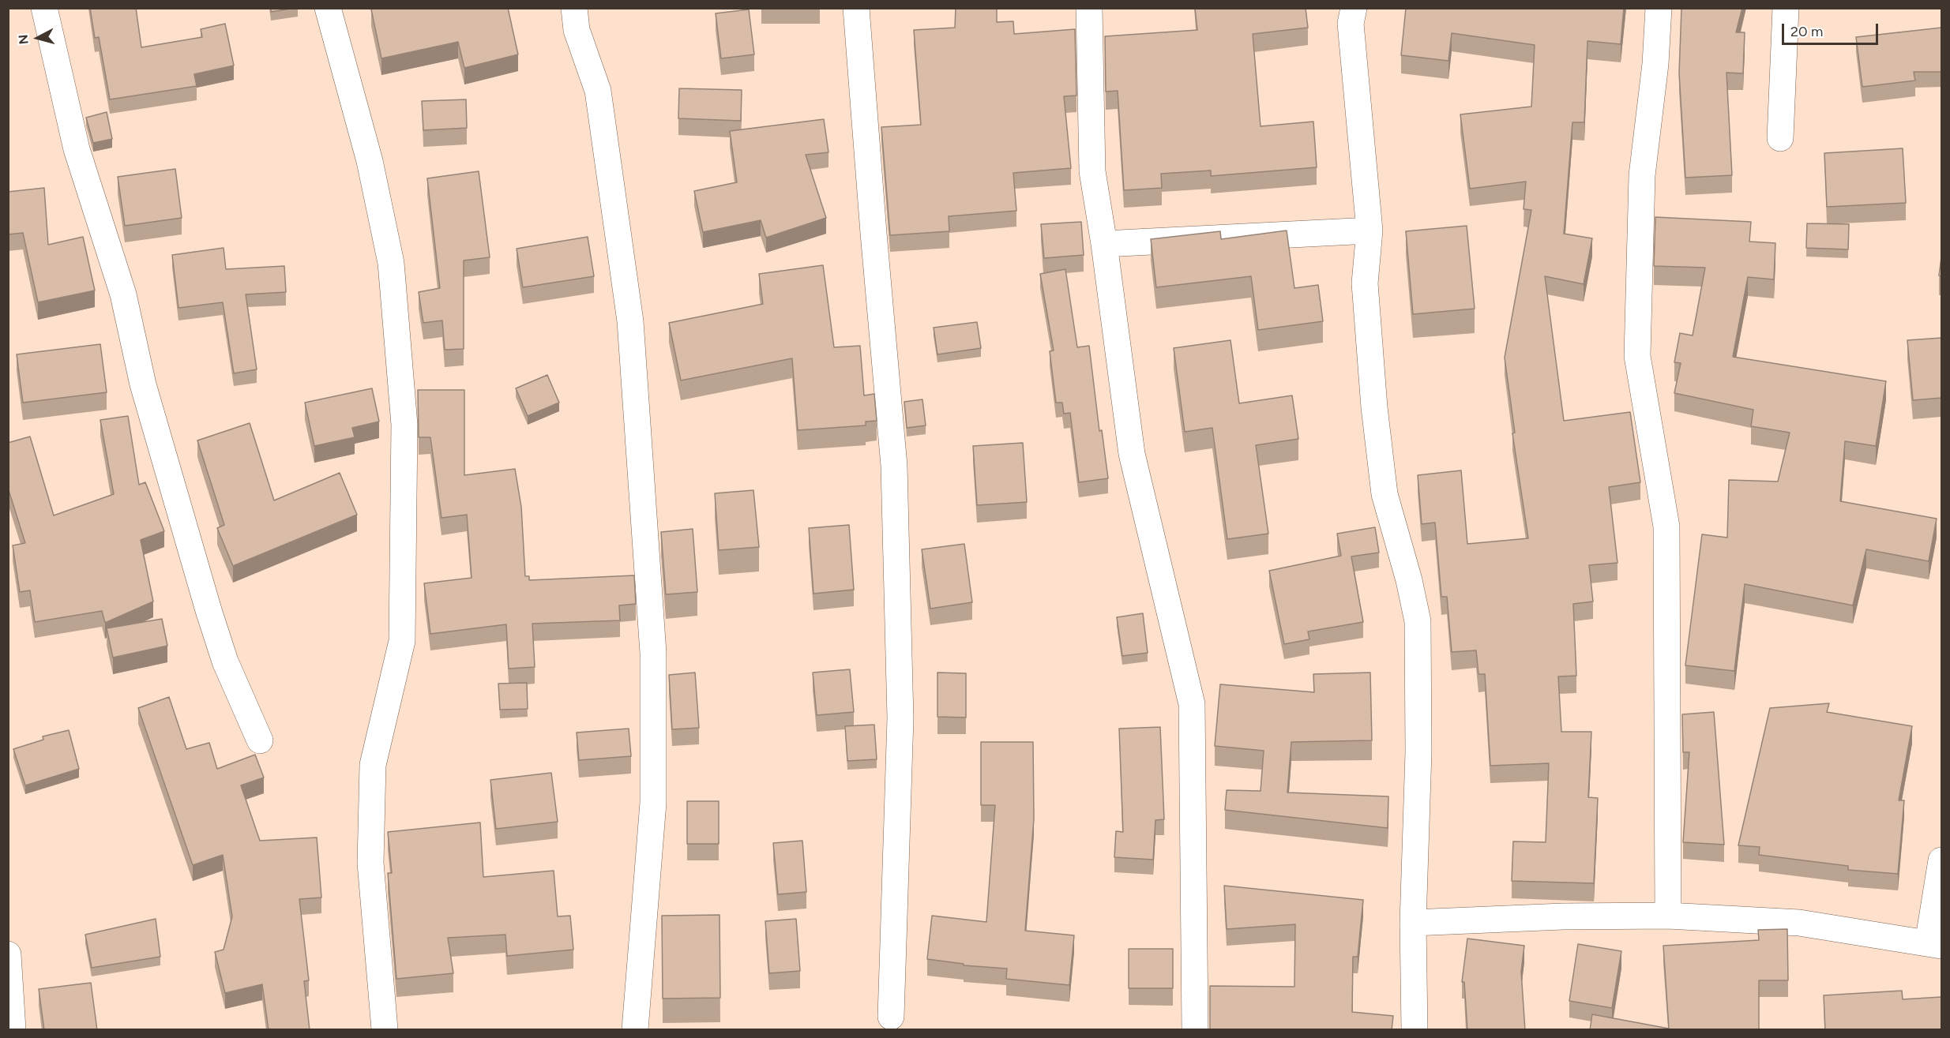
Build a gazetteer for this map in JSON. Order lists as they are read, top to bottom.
{
  "scale_bar": "20 m",
  "north": "left"
}
